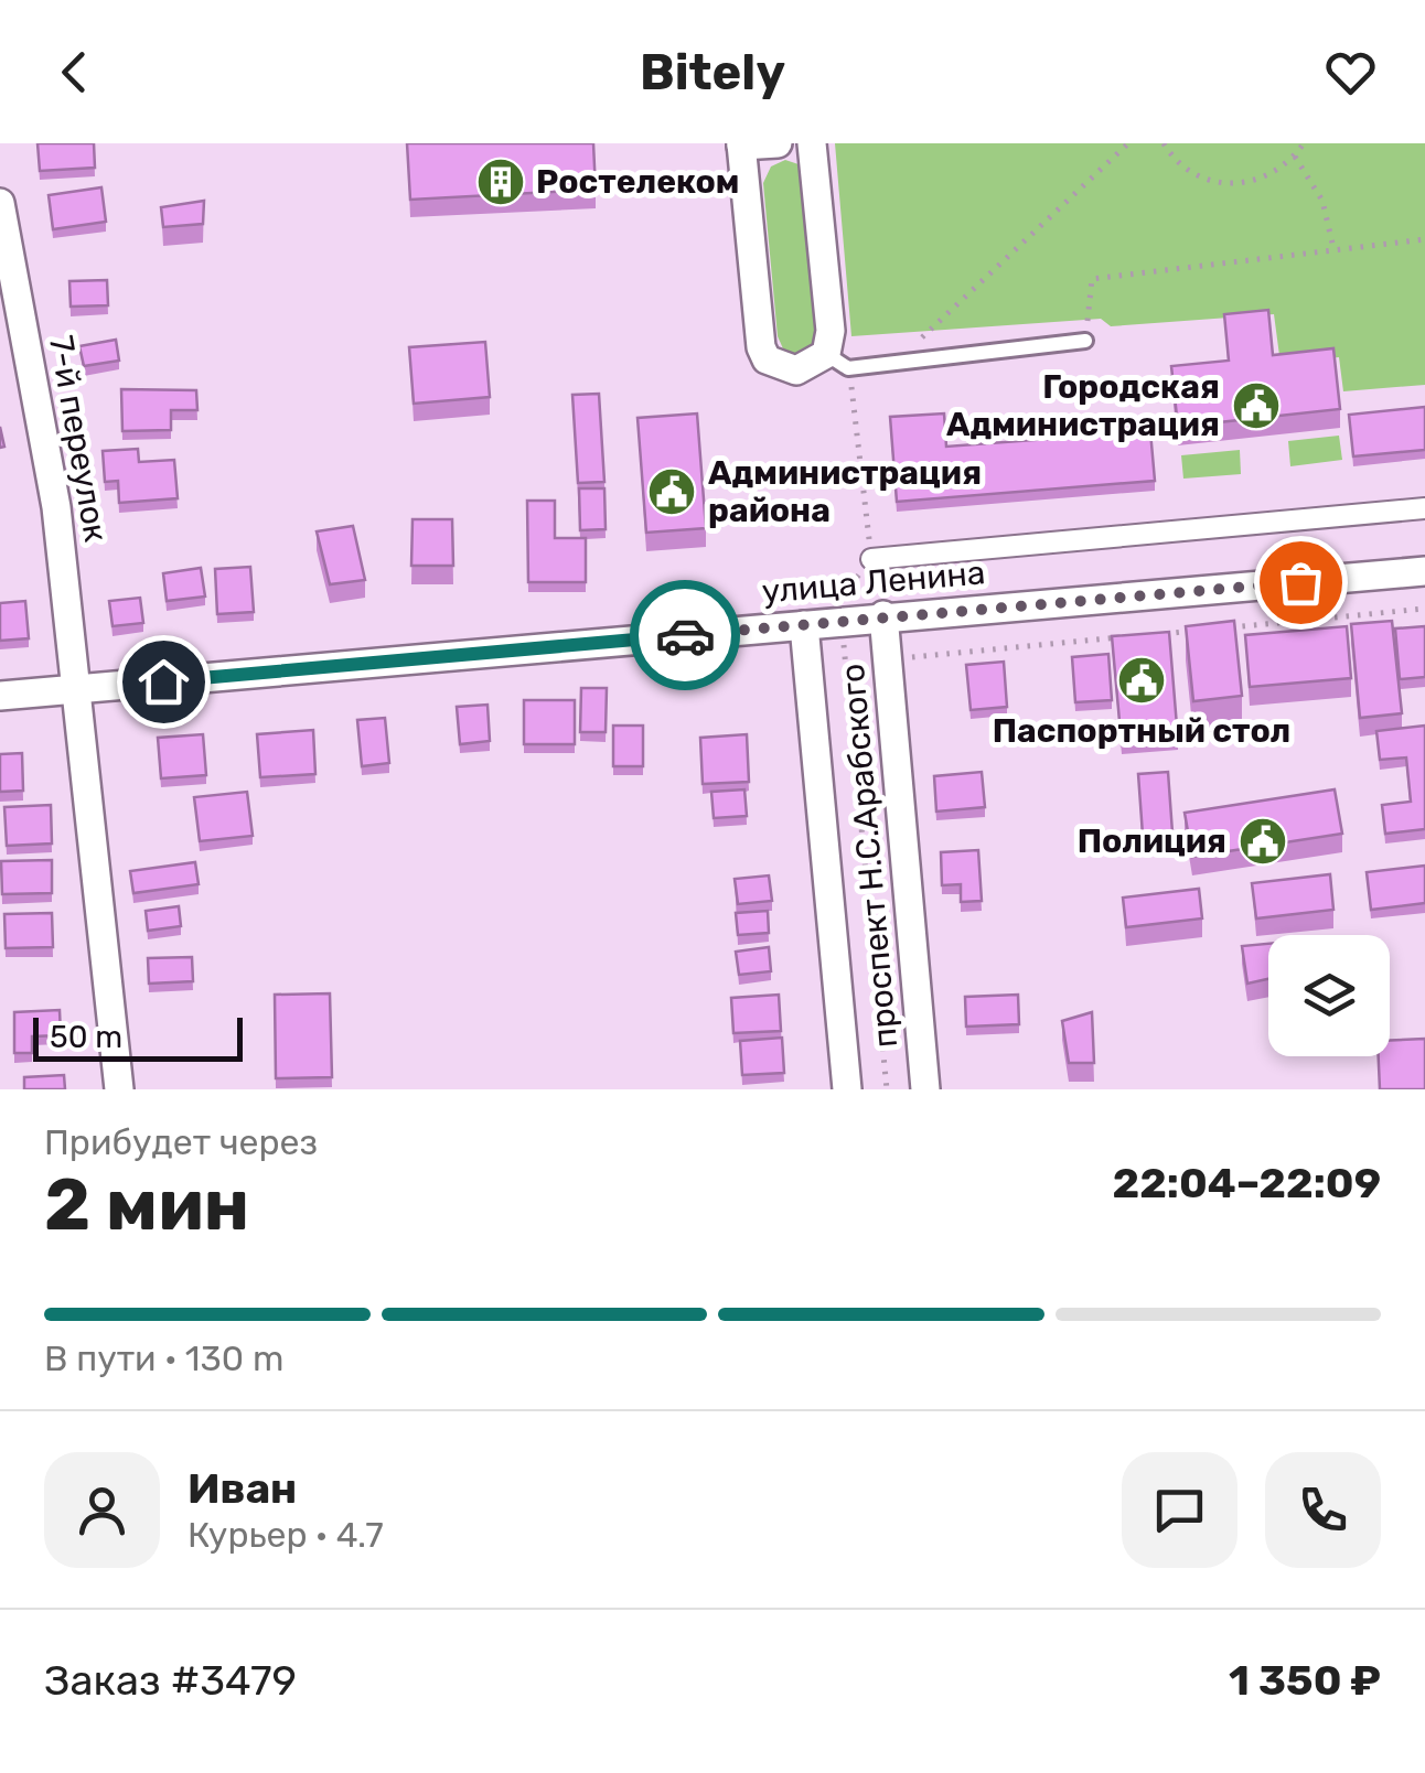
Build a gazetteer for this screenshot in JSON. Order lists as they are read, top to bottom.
{
  "streets": {
    "street": ["7-й переулок", "улица Ленина", "проспект Н.С.Арабского"]
  },
  "crossings": [
    ["7-й переулок", "улица Ленина"],
    ["улица Ленина", "проспект Н.С.Арабского"]
  ],
  "places": {
    "building": ["Ростелеком"],
    "public building": [
      "Городская Администрация",
      "Администрация района",
      "Паспортный стол",
      "Полиция"
    ]
  },
  "scale_bar": "50 m",
  "page": {
    "header": "Bitely",
    "scale": "50 m",
    "heading": ["2 мин", "Прибудет через", "22:04–22:09"],
    "panel": [
      "Иван",
      "Курьер · 4.7",
      "Заказ #3479",
      "1 350 ₽"
    ],
    "bar": "В пути · 130 m"
  }
}
